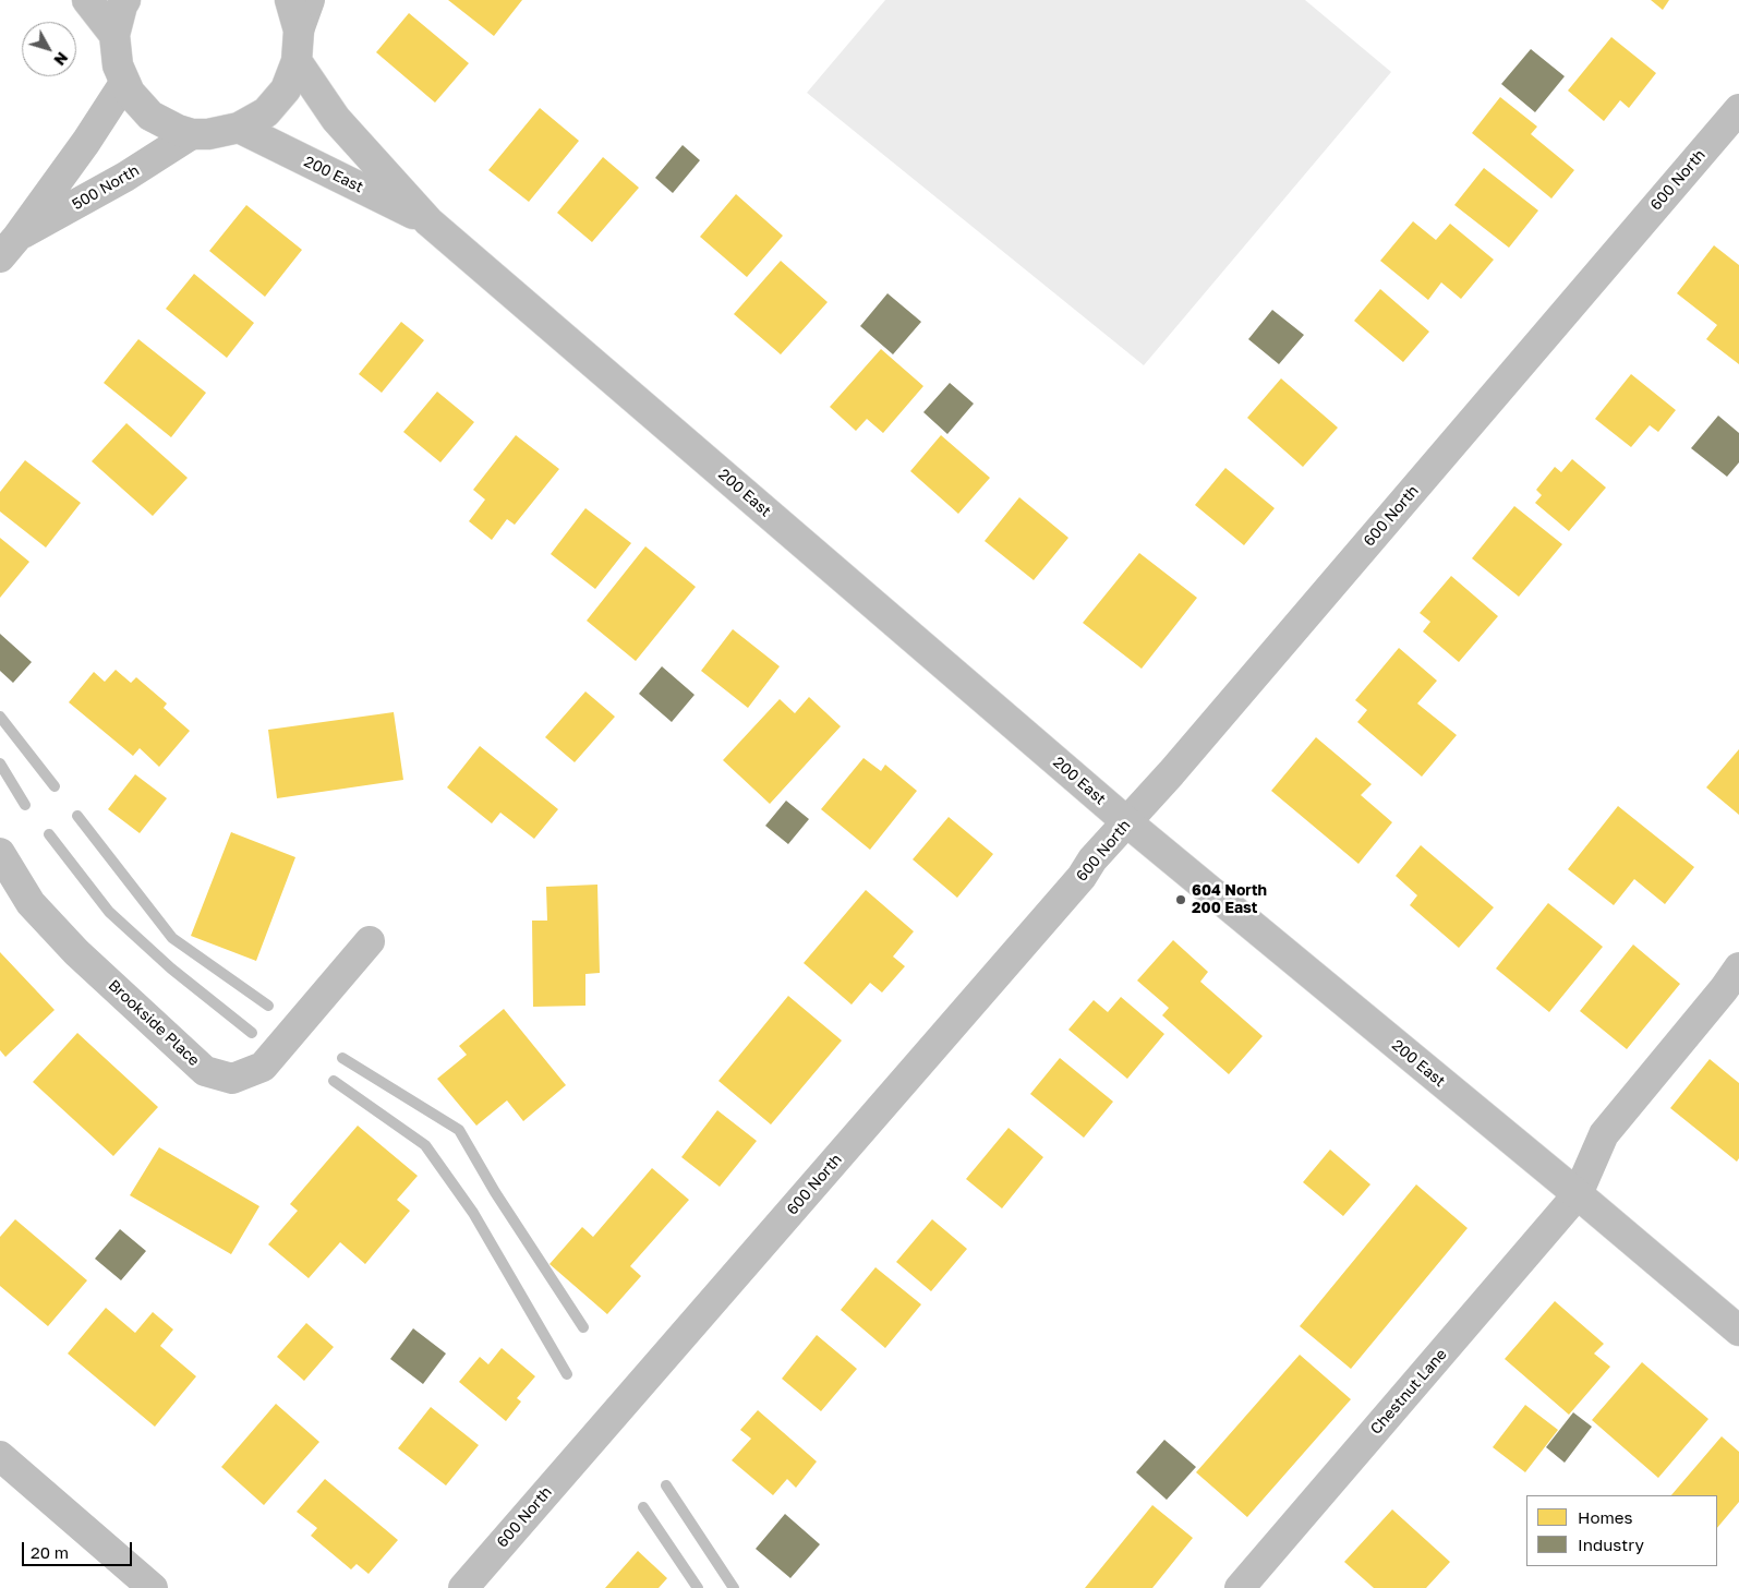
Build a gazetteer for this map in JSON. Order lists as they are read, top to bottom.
{
  "streets": {
    "street": [
      "200 East",
      "600 North",
      "500 North",
      "Brookside Place",
      "Chestnut Lane"
    ]
  },
  "crossings": [
    ["200 East", "600 North"],
    ["200 East", "Chestnut Lane"]
  ],
  "places": ["604 North 200 East"],
  "legend": ["Homes", "Industry"],
  "scale_bar": "20 m",
  "north": "bottom right"
}
